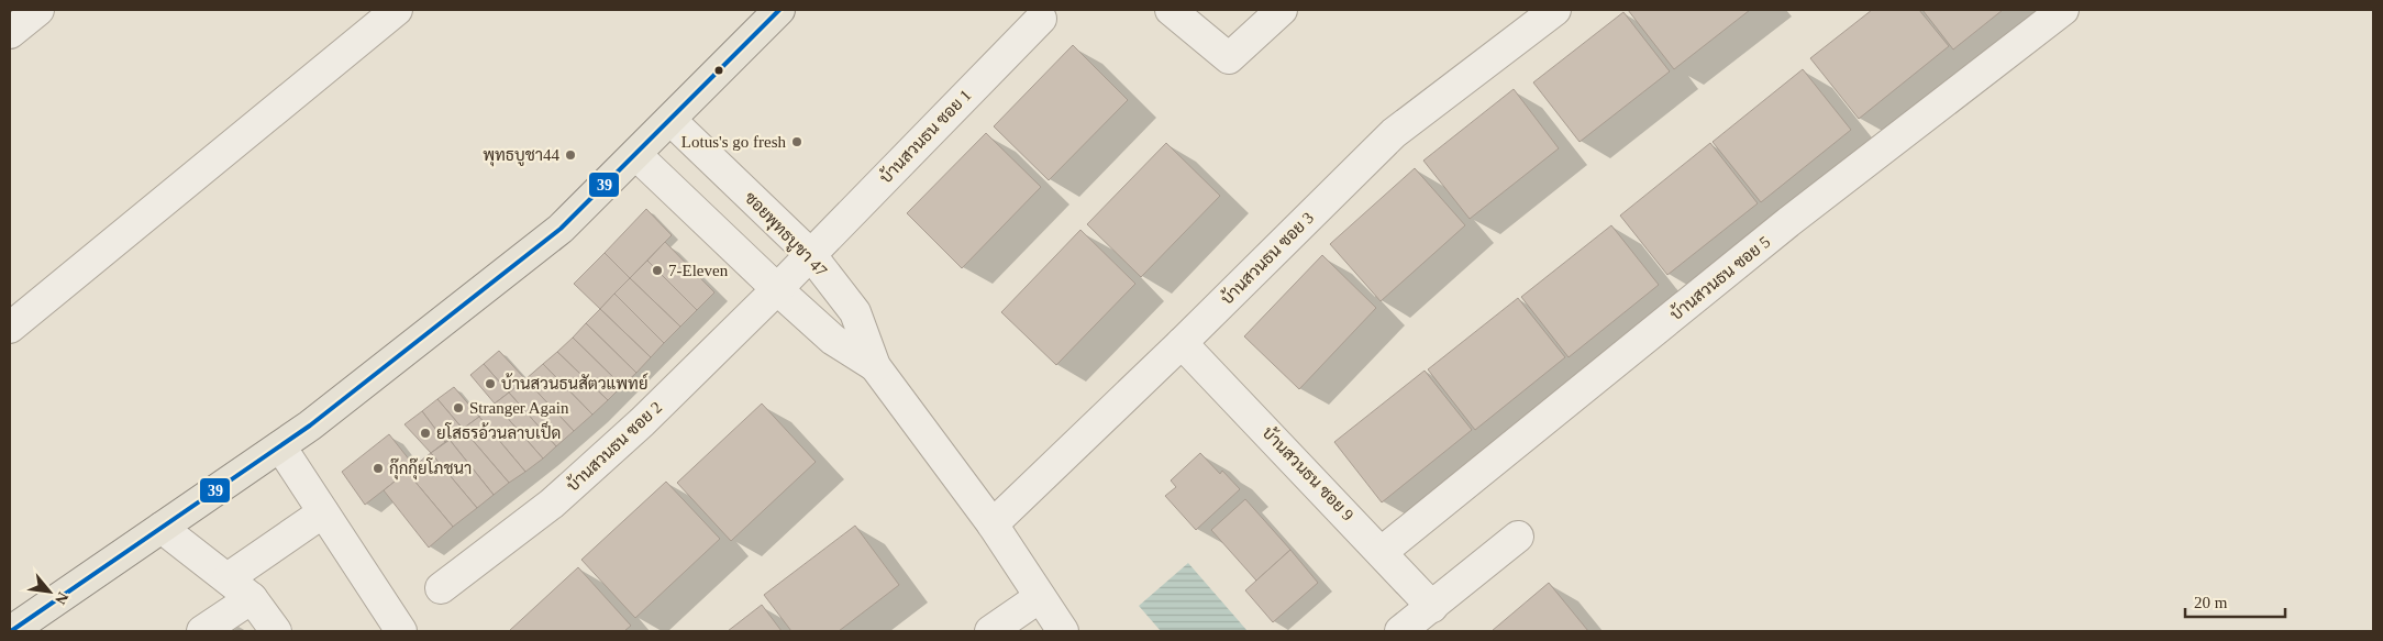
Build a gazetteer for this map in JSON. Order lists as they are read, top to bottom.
{
  "streets": {
    "street": [
      "บ้านสวนธน ซอย 1",
      "ซอยพุทธบูชา 47",
      "บ้านสวนธน ซอย 3",
      "บ้านสวนธน ซอย 5",
      "บ้านสวนธน ซอย 2",
      "บ้านสวนธน ซอย 9"
    ]
  },
  "crossings": [
    ["บ้านสวนธน ซอย 1", "ซอยพุทธบูชา 47"],
    ["บ้านสวนธน ซอย 1", "บ้านสวนธน ซอย 2"],
    ["ซอยพุทธบูชา 47", "บ้านสวนธน ซอย 3"],
    ["ซอยพุทธบูชา 47", "บ้านสวนธน ซอย 2"],
    ["บ้านสวนธน ซอย 3", "บ้านสวนธน ซอย 9"],
    ["บ้านสวนธน ซอย 5", "บ้านสวนธน ซอย 9"]
  ],
  "places": [
    "Lotus's go fresh",
    "พุทธบูชา44",
    "7-Eleven",
    "บ้านสวนธนสัตวแพทย์",
    "Stranger Again",
    "ยโสธรอ้วนลาบเป็ด",
    "กุ๊กกุ๊ยโภชนา"
  ],
  "lines": ["transit line 39"],
  "scale_bar": "20 m",
  "north": "bottom right"
}
